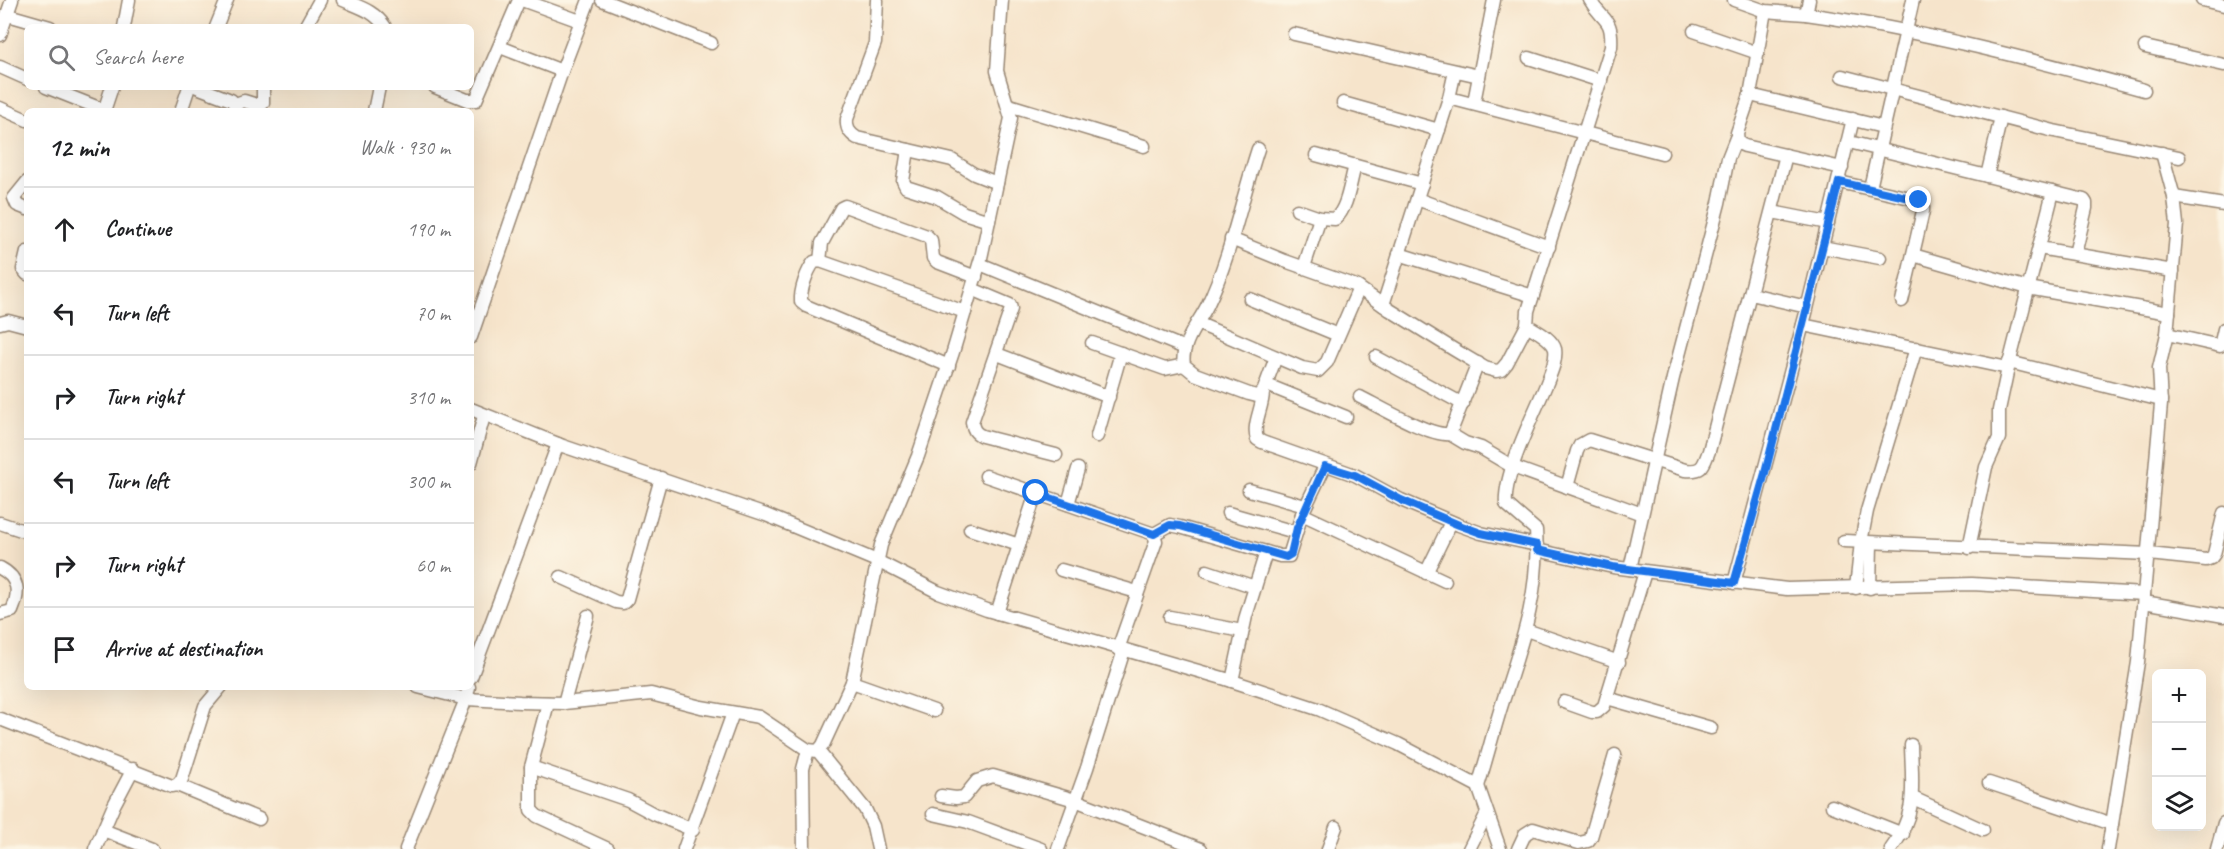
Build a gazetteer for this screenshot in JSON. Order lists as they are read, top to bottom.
{
  "page": {
    "search": "Search here",
    "heading": ["12 min", "Walk · 930 m"],
    "list": [
      ["Continue", "190 m"],
      ["Turn left", "70 m"],
      ["Turn right", "310 m"],
      ["Turn left", "300 m"],
      ["Turn right", "60 m"],
      "Arrive at destination"
    ],
    "map_buttons": ["+", "−"]
  }
}
